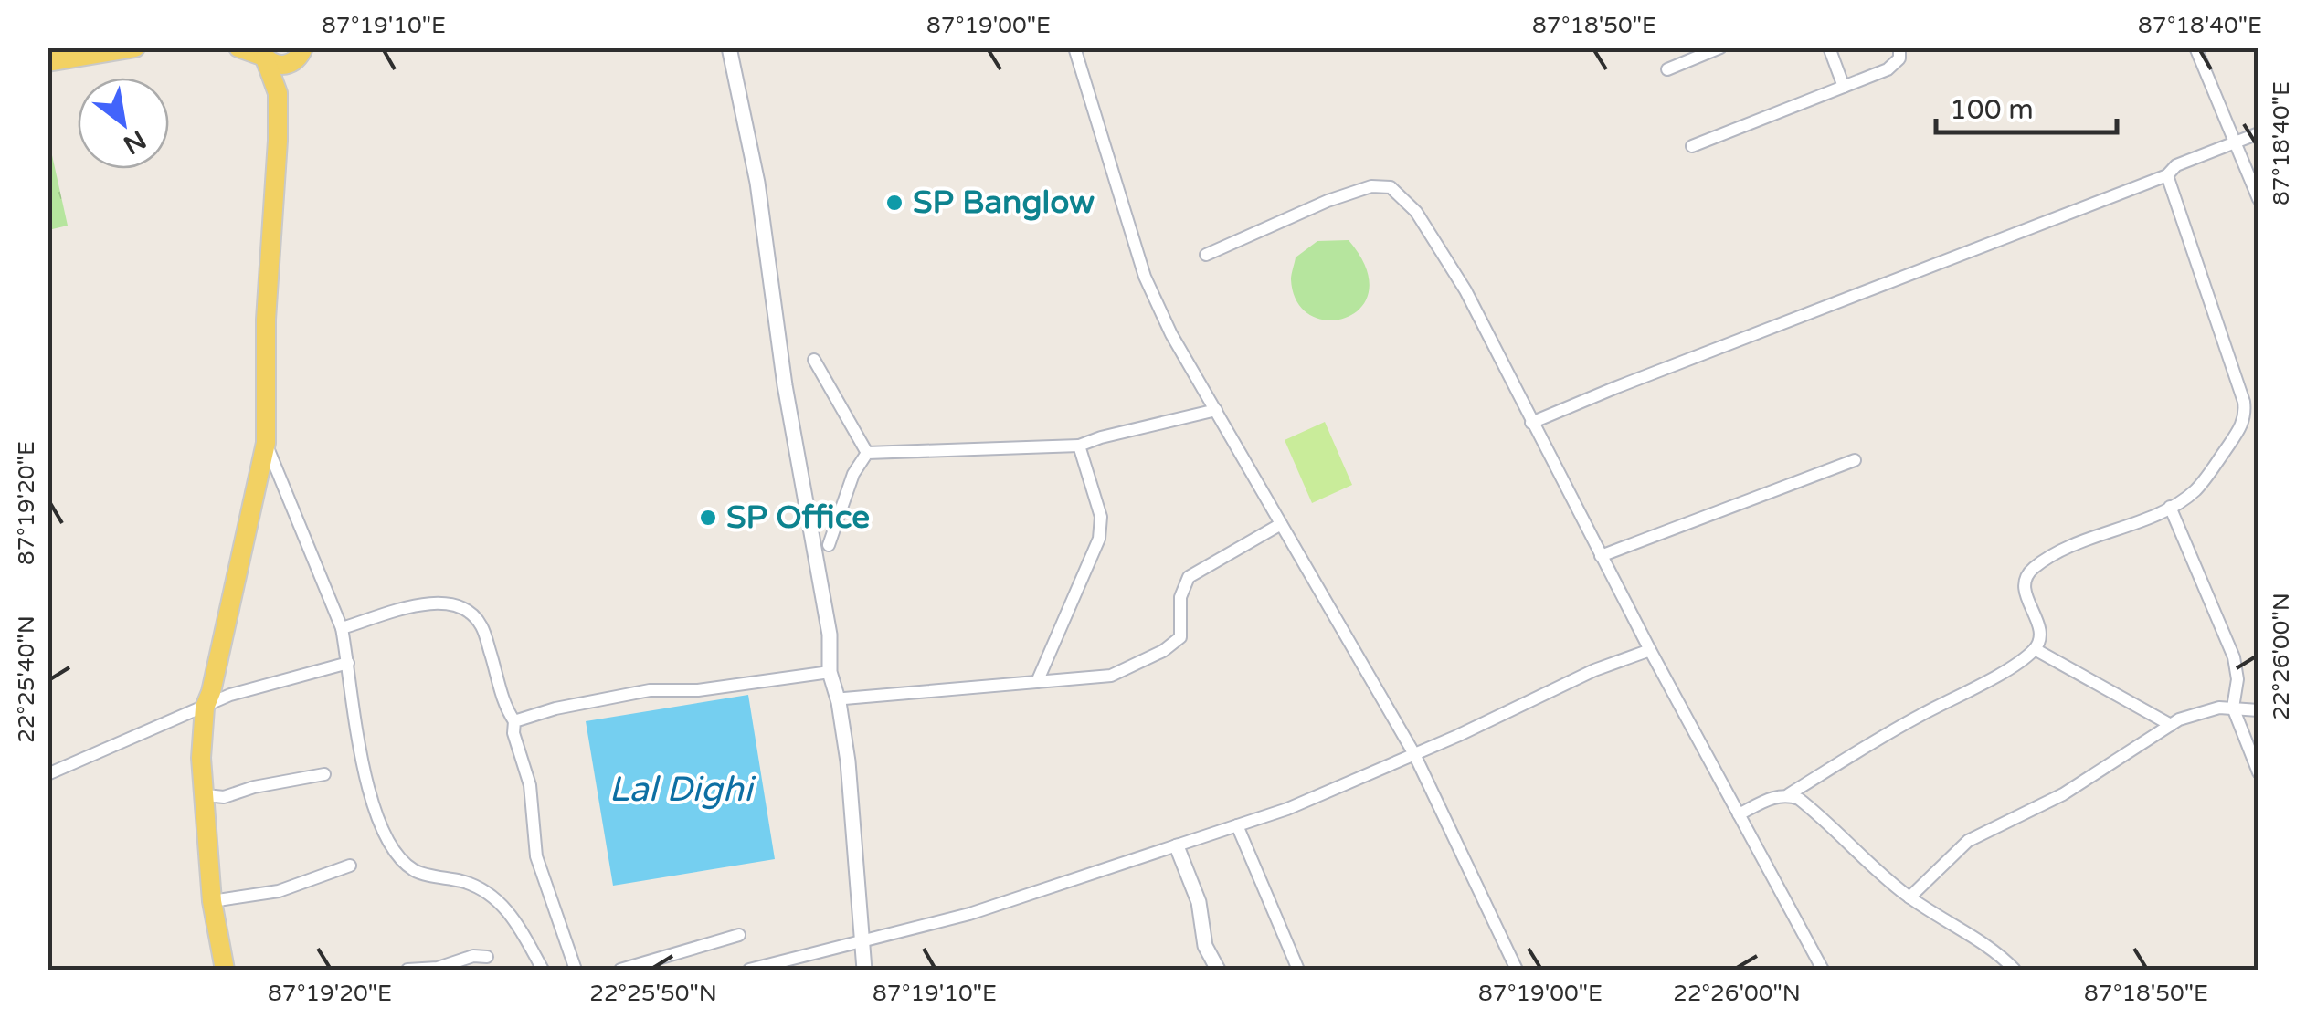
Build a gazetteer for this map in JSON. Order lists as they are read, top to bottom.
{
  "water": ["Lal Dighi"],
  "places": ["SP Banglow", "SP Office"],
  "scale_bar": "100 m",
  "north": "bottom right",
  "coordinates": [
    "87°19'10\"E",
    "87°19'00\"E",
    "87°18'50\"E",
    "87°18'40\"E",
    "87°19'20\"E",
    "22°26'00\"N",
    "22°25'40\"N",
    "22°25'50\"N"
  ]
}
